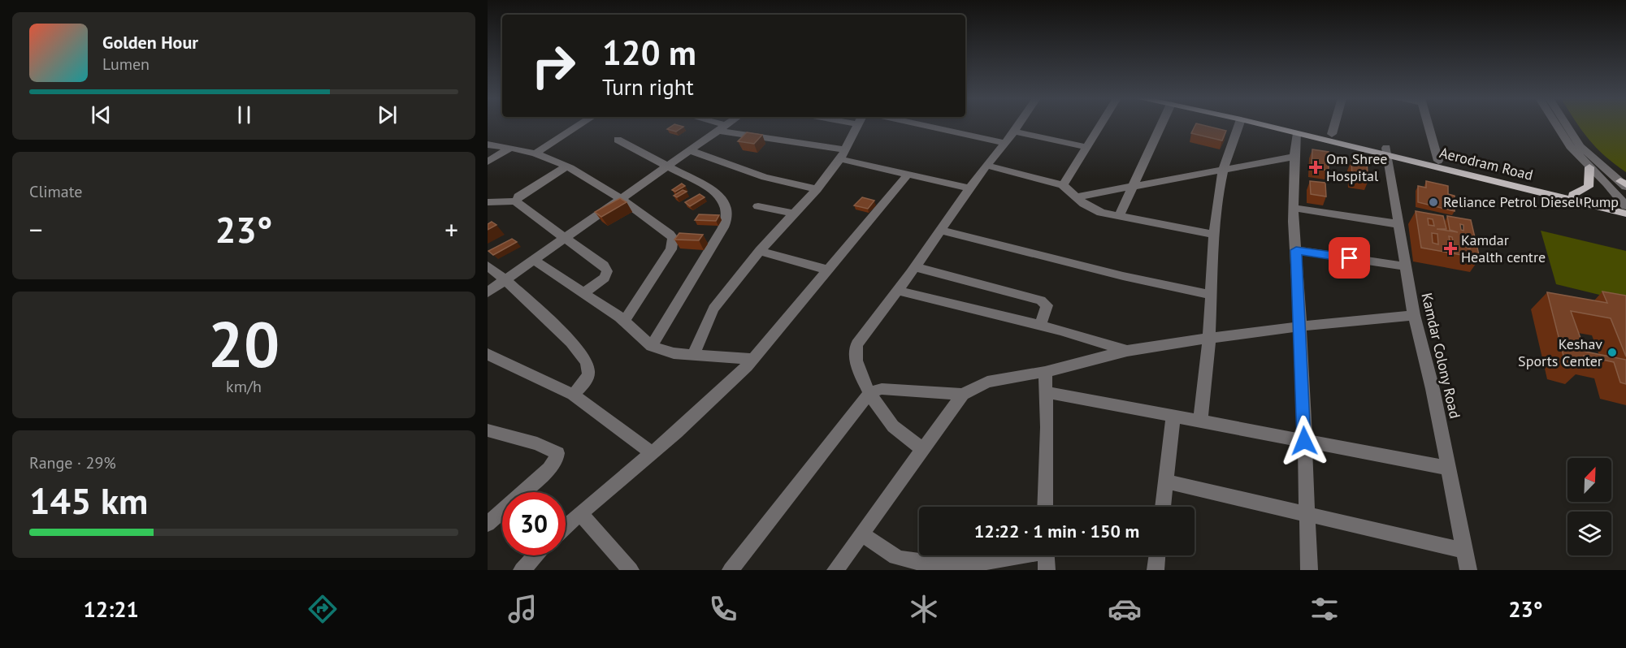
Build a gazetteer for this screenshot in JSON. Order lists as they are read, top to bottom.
{
  "streets": {
    "main road": ["Aerodram Road"],
    "street": ["Kamdar Colony Road"]
  },
  "crossings": [
    ["Aerodram Road", "Kamdar Colony Road"]
  ],
  "places": {
    "health": ["Om Shree Hospital", "Kamdar Health centre"],
    "other": ["Reliance Petrol Diesel Pump", "Keshav Sports Center"]
  },
  "north": "top right",
  "page": {
    "turn": ["120 m", "Turn right"],
    "song": ["Golden Hour", "Lumen"],
    "tile": [
      "Climate",
      ["20", "km/h"],
      ["Range · 29%", "145 km"]
    ],
    "heat": ["−", "23°", "+"],
    "limit": "30",
    "trip": "12:22 · 1 min · 150 m",
    "tabs": ["12:21", "23°"]
  }
}
